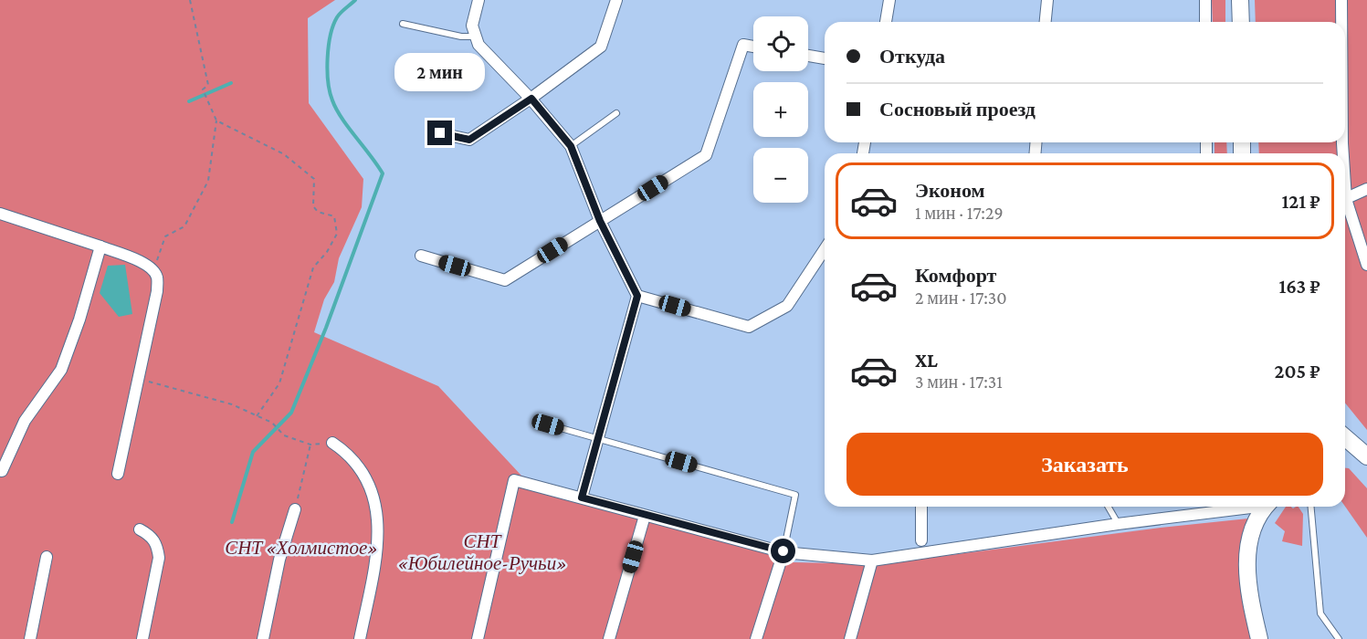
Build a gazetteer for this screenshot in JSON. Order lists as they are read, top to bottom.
{
  "parks": ["СНТ «Юбилейное-Ручьи»", "СНТ «Холмистое»"],
  "page": {
    "map_buttons": ["+", "−"],
    "banner": ["Откуда", "Сосновый проезд"],
    "bubble": "2 мин",
    "list": [
      {
        "name": "Эконом",
        "note": "1 мин · 17:29",
        "value": "121 ₽"
      },
      {
        "name": "Комфорт",
        "note": "2 мин · 17:30",
        "value": "163 ₽"
      },
      {
        "name": "XL",
        "note": "3 мин · 17:31",
        "value": "205 ₽"
      }
    ],
    "buttons": "Заказать"
  }
}
